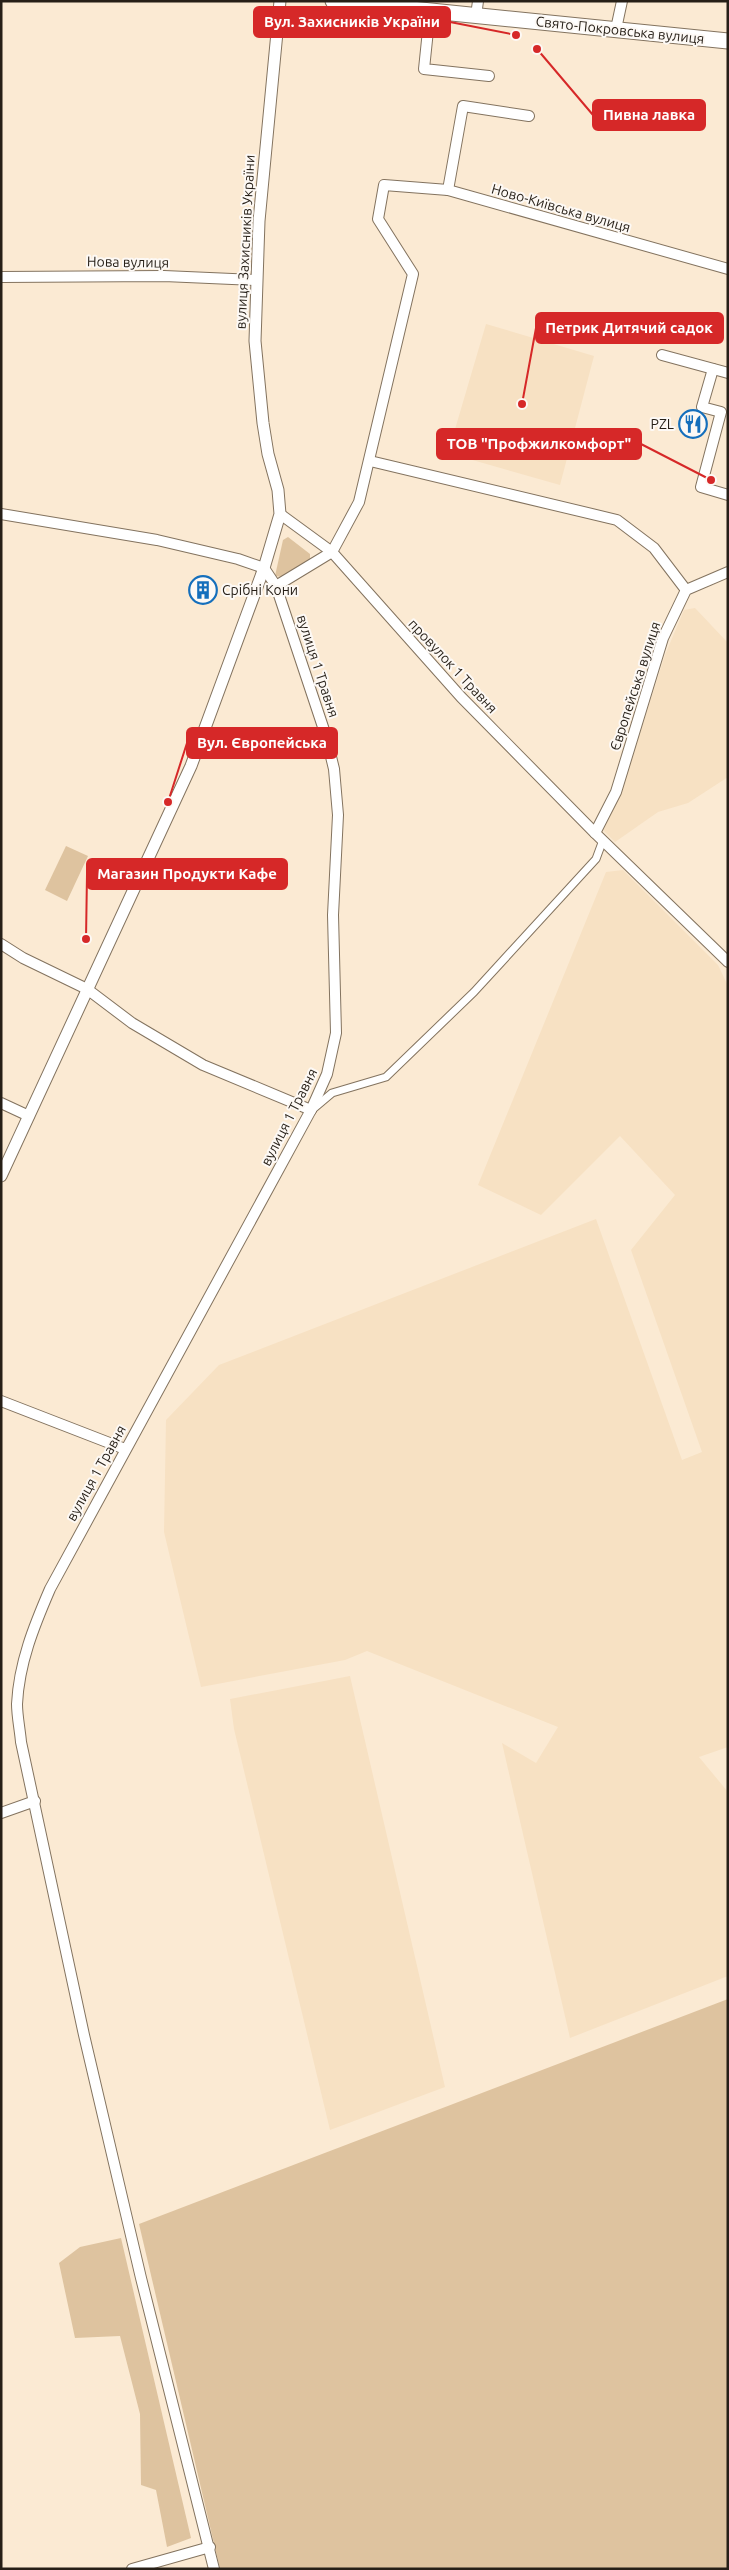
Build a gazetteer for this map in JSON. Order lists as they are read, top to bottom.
{
  "streets": {
    "main road": ["Свято-Покровська вулиця"],
    "street": [
      "Ново-Київська вулиця",
      "вулиця Захисників України",
      "Нова вулиця",
      "вулиця 1 Травня",
      "провулок 1 Травня",
      "Європейська вулиця"
    ]
  },
  "crossings": [
    ["вулиця Захисників України", "Нова вулиця"],
    ["вулиця Захисників України", "вулиця 1 Травня"],
    ["вулиця Захисників України", "провулок 1 Травня"],
    ["провулок 1 Травня", "Європейська вулиця"]
  ],
  "places": {
    "other": [
      "Вул. Захисників України",
      "Пивна лавка",
      "Петрик Дитячий садок",
      "ТОВ \"Профжилкомфорт\"",
      "Вул. Європейська",
      "Магазин Продукти Кафе"
    ],
    "restaurant": ["PZL"],
    "building": ["Срібні Кони"]
  }
}
